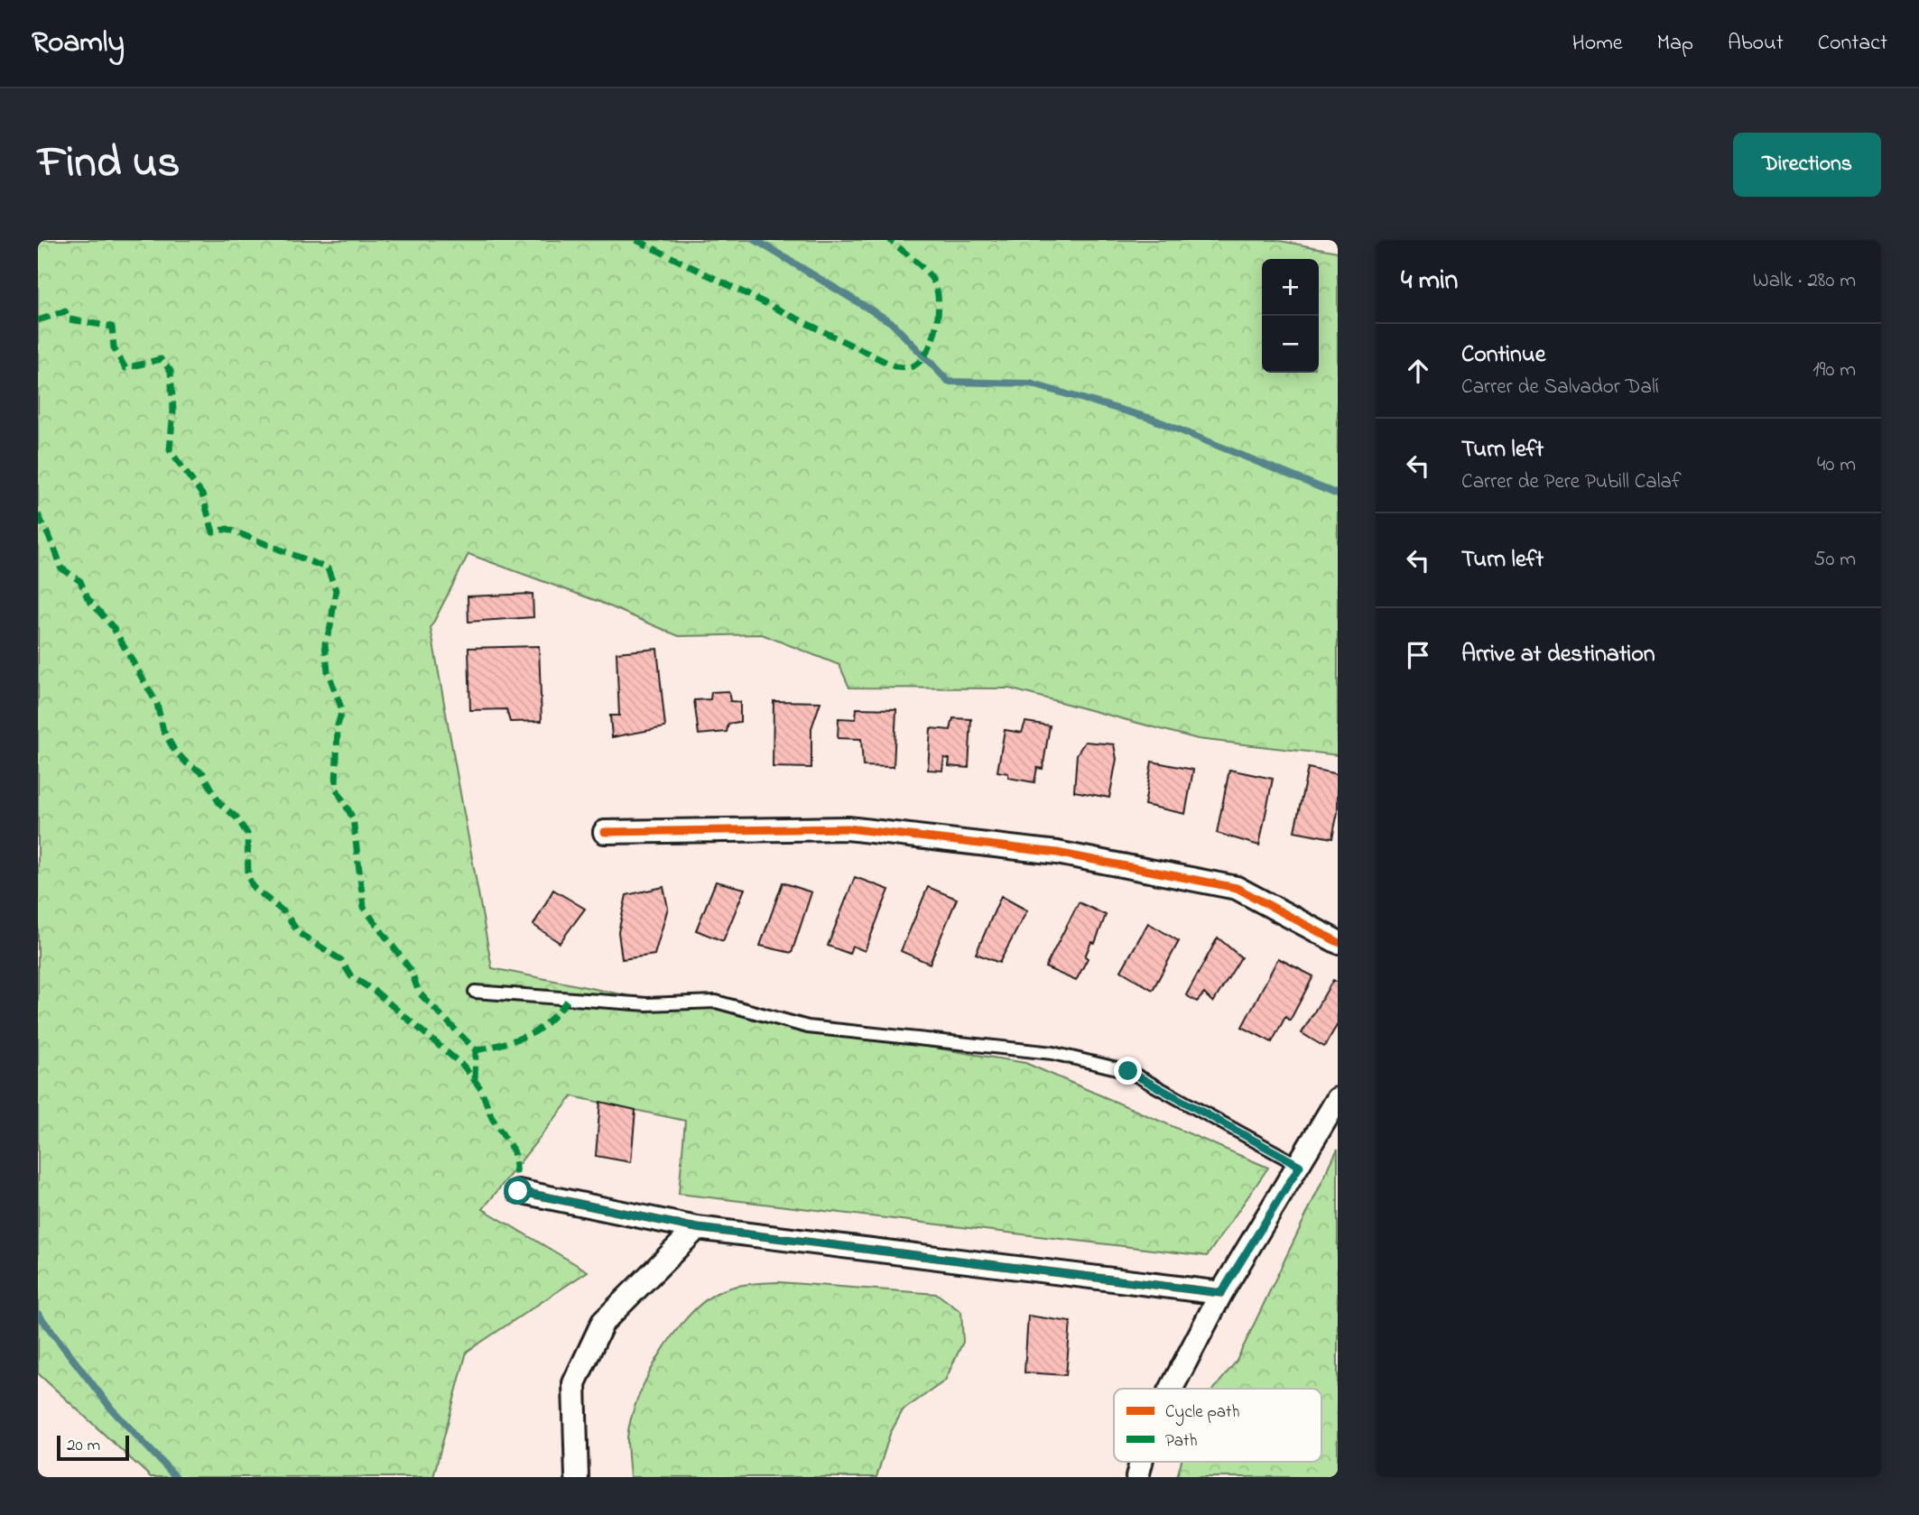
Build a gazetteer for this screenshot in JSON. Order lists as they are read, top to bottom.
{
  "legend": ["Cycle path", "Path"],
  "scale_bar": "20 m",
  "page": {
    "header": "Roamly",
    "nav": [
      "Home",
      "Map",
      "About",
      "Contact"
    ],
    "title": "Find us",
    "buttons": "Directions",
    "heading": ["4 min", "Walk · 280 m"],
    "map_buttons": ["+", "−"],
    "list": [
      ["Continue", "Carrer de Salvador Dalí", "190 m"],
      ["Turn left", "Carrer de Pere Pubill Calaf", "40 m"],
      ["Turn left", "50 m"],
      "Arrive at destination"
    ],
    "scale": "20 m"
  }
}
